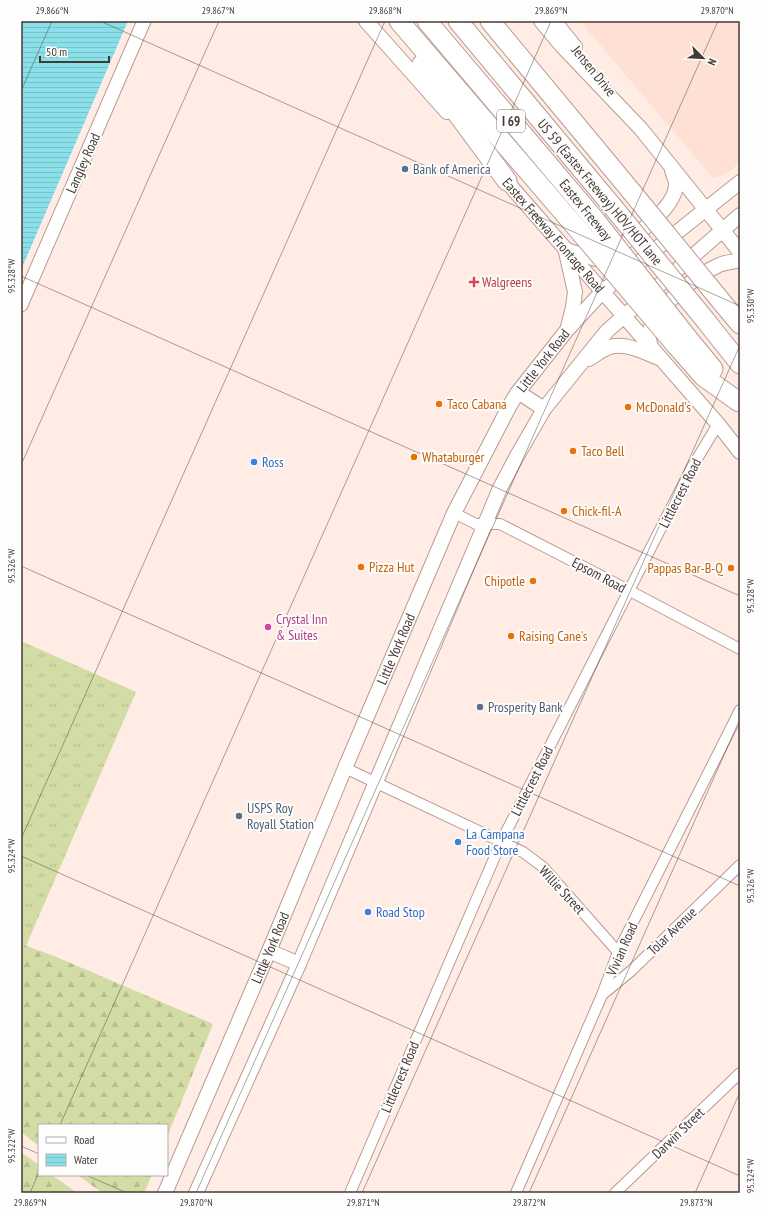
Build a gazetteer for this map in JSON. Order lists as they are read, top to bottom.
{
  "streets": {
    "highway": ["I 69", "US 59 (Eastex Freeway) HOV/HOT lane", "Eastex Freeway"],
    "main road": ["Jensen Drive", "Eastex Freeway Frontage Road", "Little York Road"],
    "street": [
      "Langley Road",
      "Littlecrest Road",
      "Epsom Road",
      "Willie Street",
      "Tolar Avenue",
      "Vivian Road",
      "Darwin Street"
    ]
  },
  "crossings": [
    ["Eastex Freeway Frontage Road", "Little York Road"],
    ["Eastex Freeway Frontage Road", "Littlecrest Road"],
    ["Little York Road", "Epsom Road"],
    ["Little York Road", "Willie Street"],
    ["Littlecrest Road", "Epsom Road"],
    ["Littlecrest Road", "Willie Street"],
    ["Willie Street", "Vivian Road"],
    ["Tolar Avenue", "Vivian Road"]
  ],
  "places": {
    "other": [
      "Bank of America",
      "Taco Cabana",
      "McDonald's",
      "Taco Bell",
      "Whataburger",
      "Ross",
      "Chick-fil-A",
      "Pizza Hut",
      "Pappas Bar-B-Q",
      "Chipotle",
      "Crystal Inn & Suites",
      "Raising Cane's",
      "Prosperity Bank",
      "USPS Roy Royall Station",
      "La Campana Food Store",
      "Road Stop"
    ],
    "health": ["Walgreens"]
  },
  "legend": ["Road", "Water"],
  "scale_bar": "50 m",
  "north": "bottom right",
  "coordinates": [
    "29.866°N",
    "29.867°N",
    "29.868°N",
    "29.869°N",
    "29.870°N",
    "95.328°W",
    "95.330°W",
    "95.326°W",
    "95.324°W",
    "95.322°W",
    "29.871°N",
    "29.872°N",
    "29.873°N"
  ]
}
